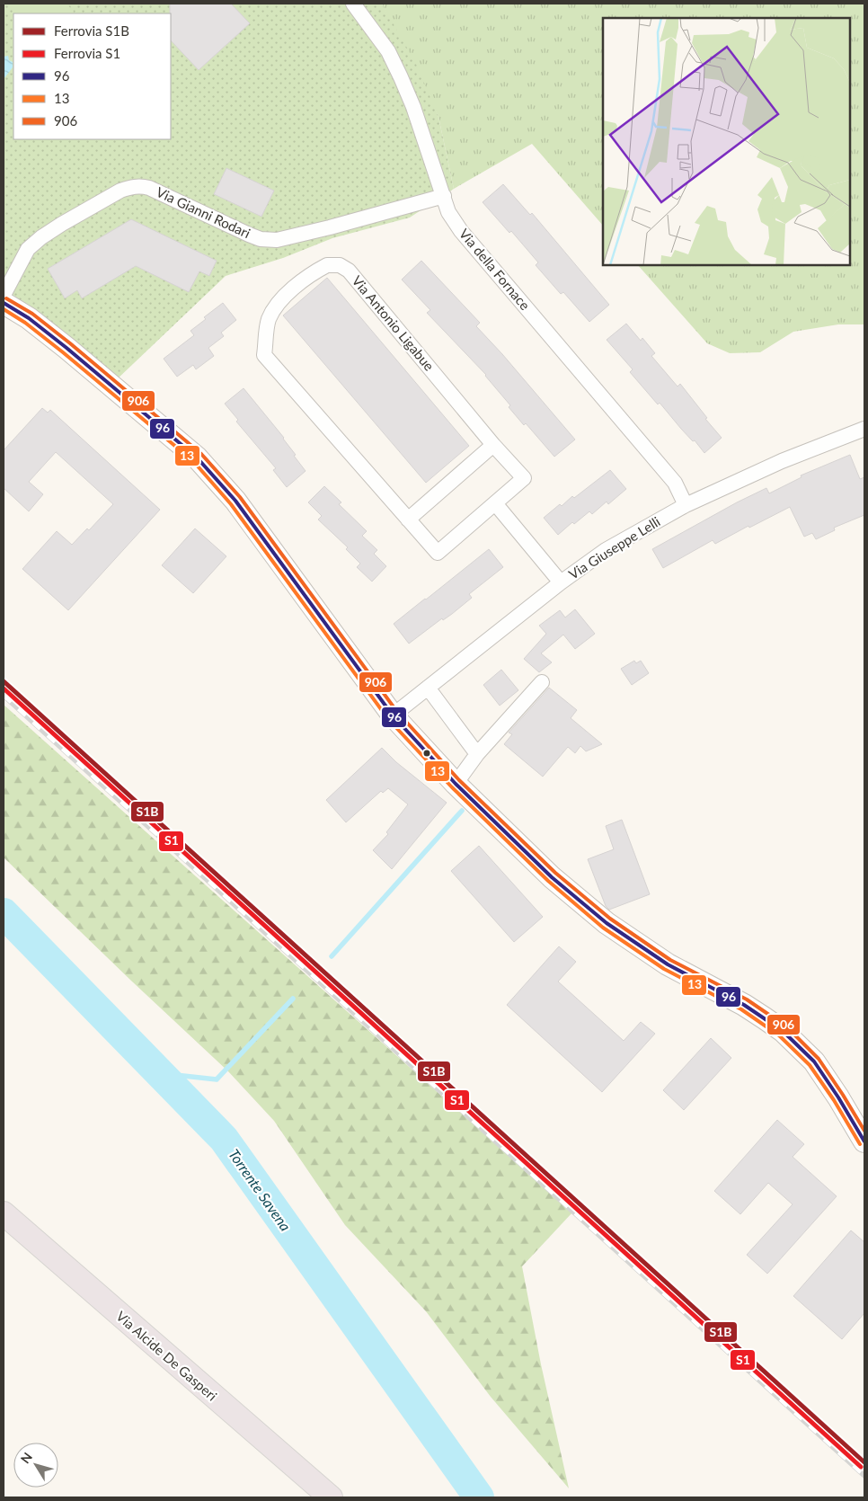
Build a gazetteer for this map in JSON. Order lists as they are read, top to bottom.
{
  "streets": {
    "main road": ["Via Alcide De Gasperi"],
    "street": [
      "Via Gianni Rodari",
      "Via della Fornace",
      "Via Antonio Ligabue",
      "Via Giuseppe Lelli"
    ]
  },
  "crossings": [
    ["Via Gianni Rodari", "Via della Fornace"],
    ["Via della Fornace", "Via Giuseppe Lelli"]
  ],
  "water": ["Torrente Savena"],
  "lines": [
    "transit line 906",
    "transit line 96",
    "transit line 13",
    "rail line S1B",
    "rail line S1"
  ],
  "legend": [
    "Ferrovia S1B",
    "Ferrovia S1",
    "96",
    "13",
    "906"
  ],
  "north": "top left"
}
